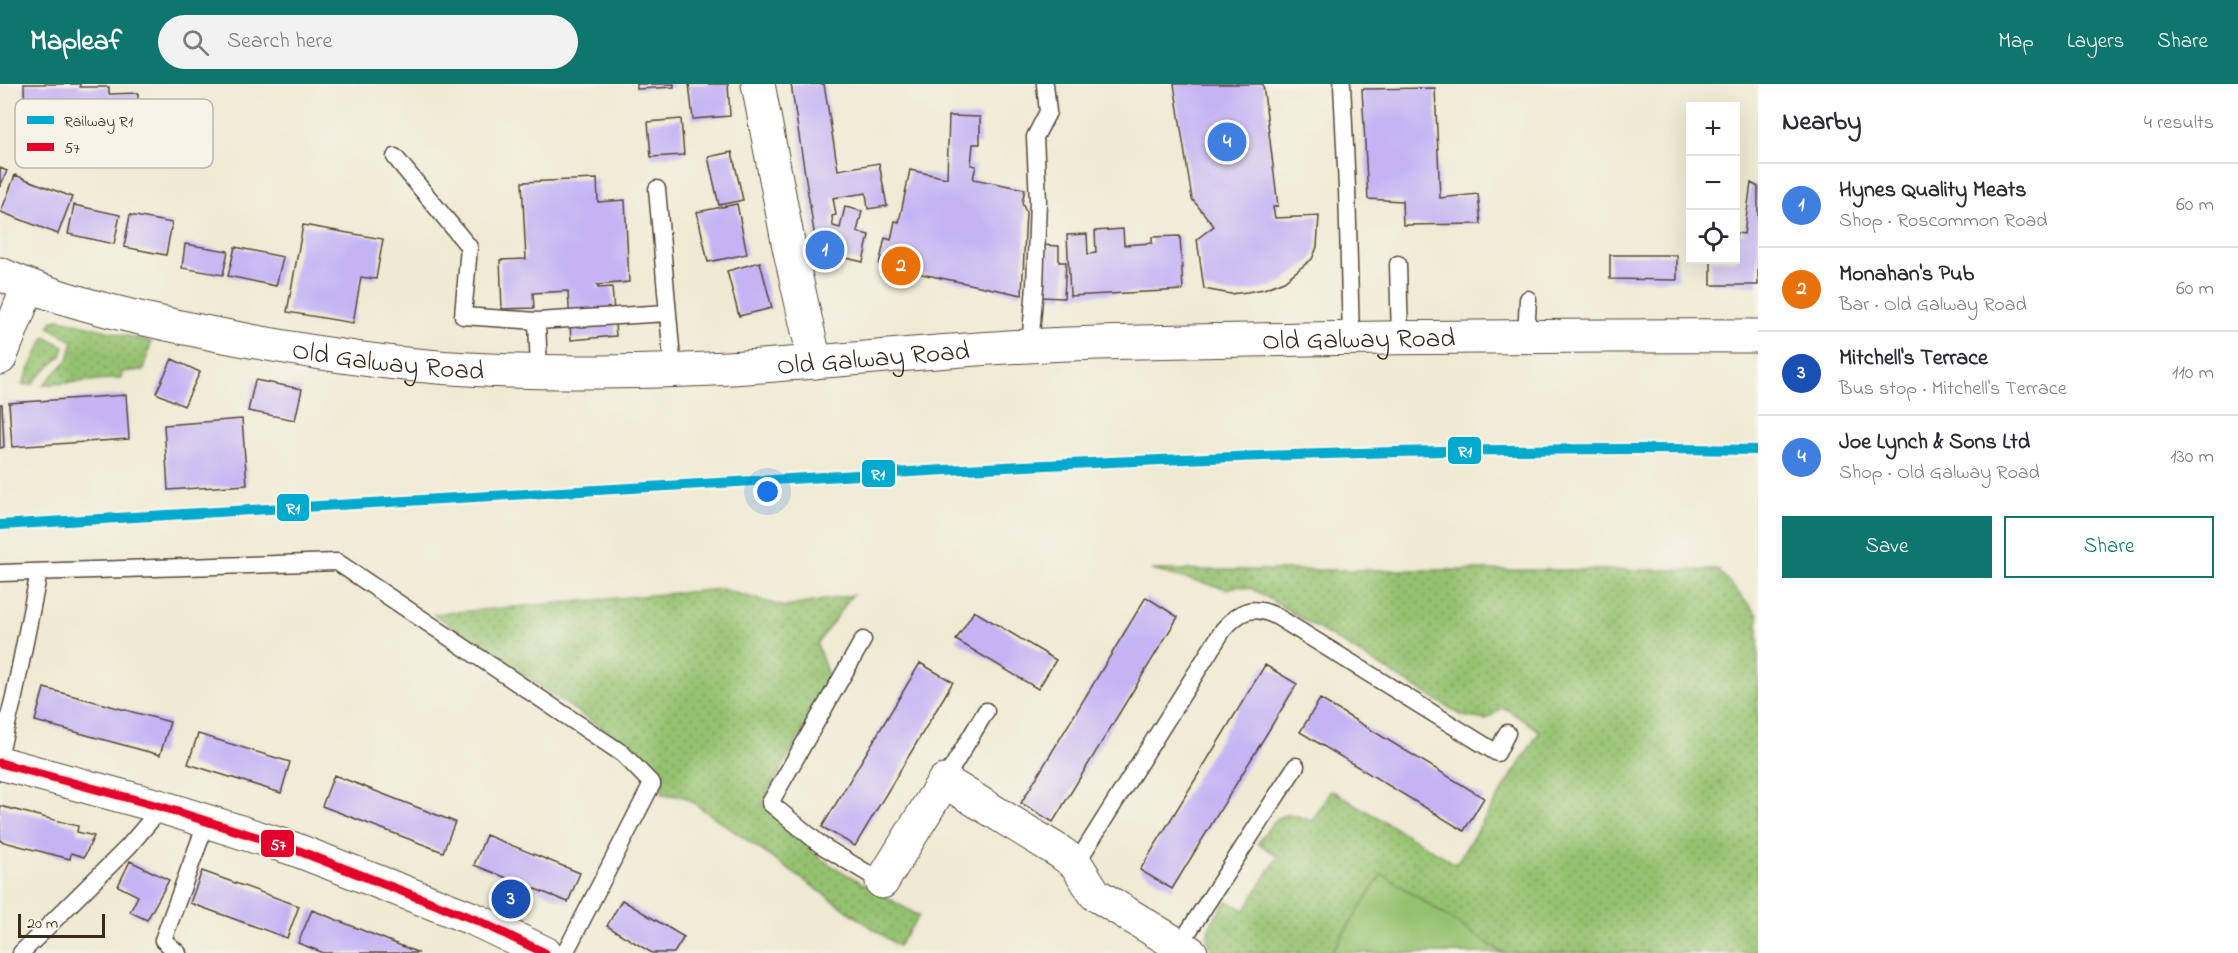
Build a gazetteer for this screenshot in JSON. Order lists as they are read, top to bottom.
{
  "streets": {
    "main road": ["Old Galway Road"]
  },
  "lines": ["rail line R1", "transit line 57"],
  "legend": ["Railway R1", "57"],
  "scale_bar": "20 m",
  "page": {
    "header": "Mapleaf",
    "search": "Search here",
    "nav": ["Map", "Layers", "Share"],
    "heading": ["Nearby", "4 results"],
    "map_buttons": ["+", "−"],
    "pins": [
      "4",
      "1",
      "2",
      "3"
    ],
    "list": [
      {
        "mark": "1",
        "name": "Hynes Quality Meats",
        "note": "Shop · Roscommon Road",
        "value": "60 m"
      },
      {
        "mark": "2",
        "name": "Monahan's Pub",
        "note": "Bar · Old Galway Road",
        "value": "60 m"
      },
      {
        "mark": "3",
        "name": "Mitchell's Terrace",
        "note": "Bus stop · Mitchell's Terrace",
        "value": "110 m"
      },
      {
        "mark": "4",
        "name": "Joe Lynch & Sons Ltd",
        "note": "Shop · Old Galway Road",
        "value": "130 m"
      }
    ],
    "buttons": ["Save", "Share"],
    "scale": "20 m"
  }
}
